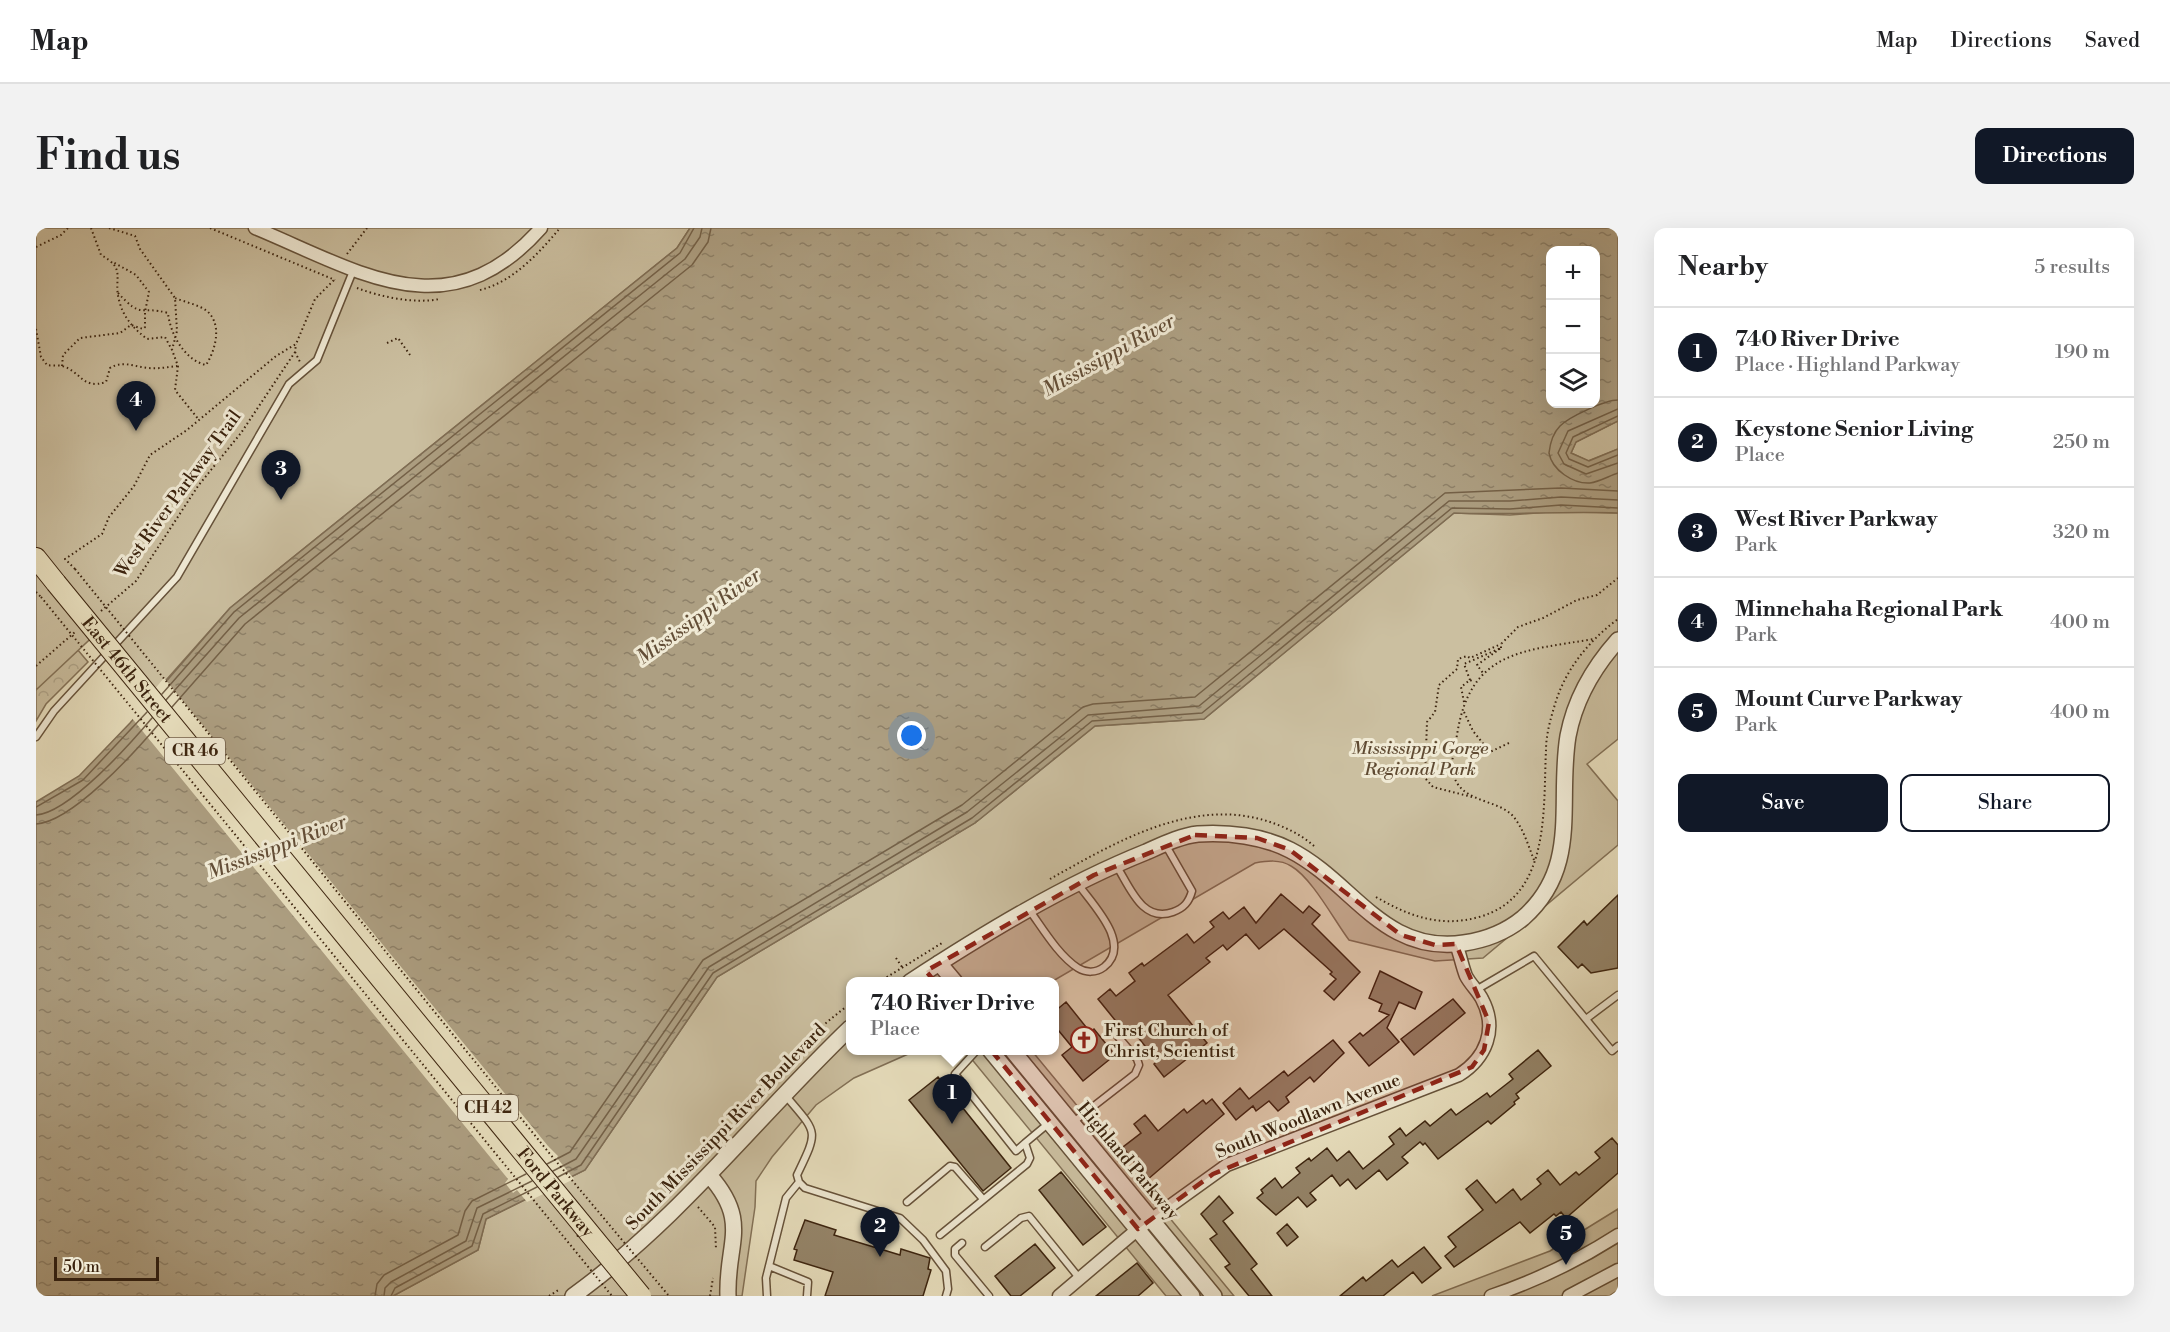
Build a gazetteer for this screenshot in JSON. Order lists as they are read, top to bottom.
{
  "streets": {
    "main road": [
      "East 46th Street",
      "CR 46",
      "CH 42",
      "Ford Parkway"
    ],
    "street": ["South Woodlawn Avenue", "South Mississippi River Boulevard", "Highland Parkway"],
    "path": ["West River Parkway Trail"]
  },
  "crossings": [
    ["East 46th Street", "Ford Parkway"],
    ["South Woodlawn Avenue", "Highland Parkway"]
  ],
  "water": ["Mississippi River"],
  "parks": ["Mississippi Gorge Regional Park"],
  "places": {
    "church": ["First Church of Christ, Scientist"]
  },
  "scale_bar": "50 m",
  "page": {
    "header": "Map",
    "nav": ["Map", "Directions", "Saved"],
    "buttons": [
      "Directions",
      ["Save", "Share"]
    ],
    "title": "Find us",
    "heading": ["Nearby", "5 results"],
    "map_buttons": ["+", "−"],
    "list": [
      {
        "mark": "1",
        "name": "740 River Drive",
        "note": "Place · Highland Parkway",
        "value": "190 m"
      },
      {
        "mark": "2",
        "name": "Keystone Senior Living",
        "note": "Place",
        "value": "250 m"
      },
      {
        "mark": "3",
        "name": "West River Parkway",
        "note": "Park",
        "value": "320 m"
      },
      {
        "mark": "4",
        "name": "Minnehaha Regional Park",
        "note": "Park",
        "value": "400 m"
      },
      {
        "mark": "5",
        "name": "Mount Curve Parkway",
        "note": "Park",
        "value": "400 m"
      }
    ],
    "pins": [
      "4",
      "3",
      "1",
      "2",
      "5"
    ],
    "popup": ["740 River Drive", "Place"],
    "scale": "50 m"
  }
}
